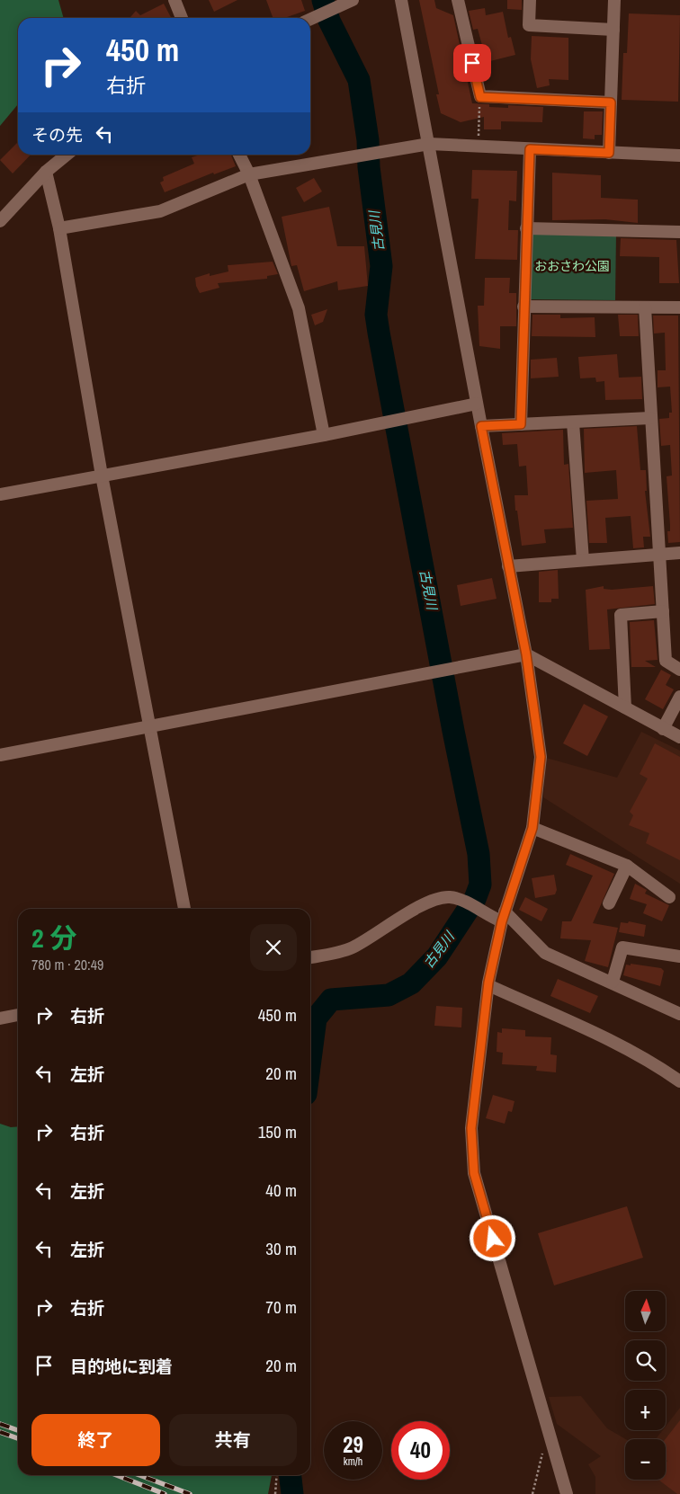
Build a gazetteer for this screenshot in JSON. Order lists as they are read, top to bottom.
{
  "water": ["古見川"],
  "parks": ["おおさわ公園"],
  "north": "top",
  "page": {
    "turn": ["450 m", "右折"],
    "then": "その先",
    "heading": ["2 分", "780 m · 20:49"],
    "list": [
      {
        "name": "右折",
        "value": "450 m"
      },
      {
        "name": "左折",
        "value": "20 m"
      },
      {
        "name": "右折",
        "value": "150 m"
      },
      {
        "name": "左折",
        "value": "40 m"
      },
      {
        "name": "左折",
        "value": "30 m"
      },
      {
        "name": "右折",
        "value": "70 m"
      },
      {
        "name": "目的地に到着",
        "value": "20 m"
      }
    ],
    "map_buttons": ["+", "−"],
    "buttons": ["終了", "共有"],
    "speed": "29 km/h",
    "limit": "40"
  }
}
